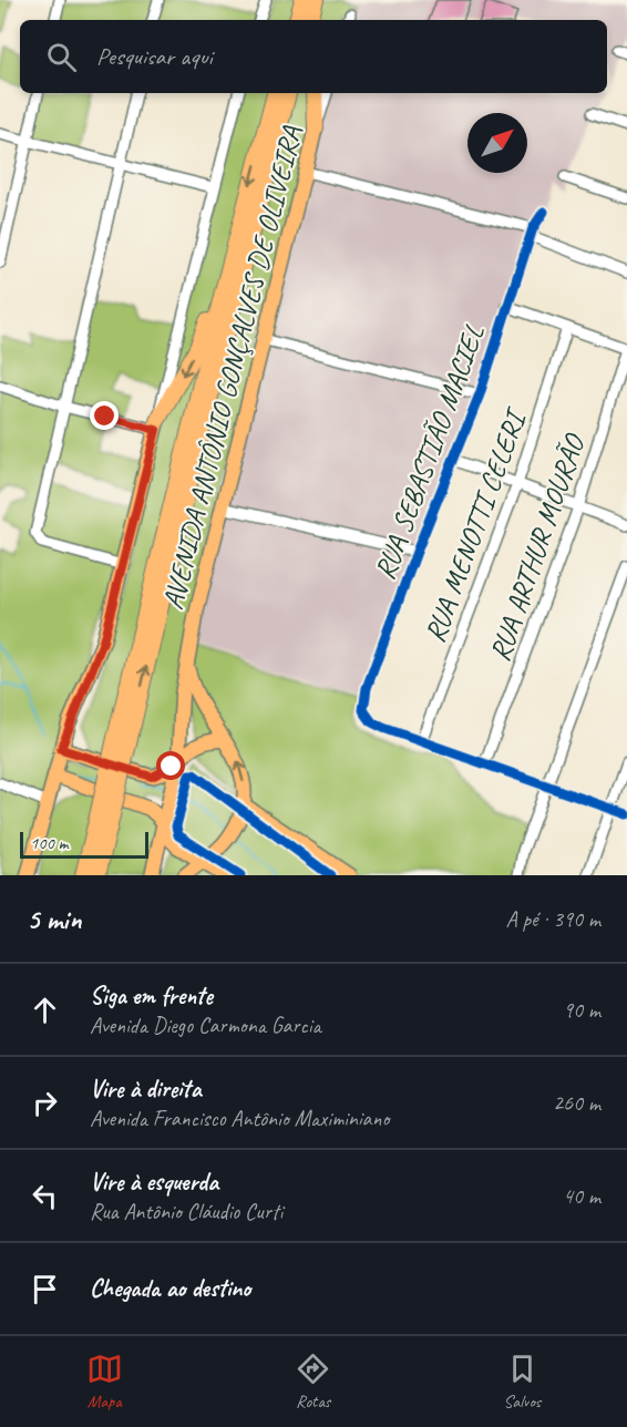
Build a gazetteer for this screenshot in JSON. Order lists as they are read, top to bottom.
{
  "streets": {
    "main road": ["AVENIDA ANTÔNIO GONÇALVES DE OLIVEIRA"],
    "street": ["RUA SEBASTIÃO MACIEL", "RUA MENOTTI CELERI", "RUA ARTHUR MOURÃO"]
  },
  "crossings": [
    ["RUA SEBASTIÃO MACIEL", "RUA MENOTTI CELERI"]
  ],
  "scale_bar": "100 m",
  "north": "top right",
  "page": {
    "search": "Pesquisar aqui",
    "scale": "100 m",
    "heading": ["5 min", "A pé · 390 m"],
    "list": [
      ["Siga em frente", "Avenida Diego Carmona Garcia", "90 m"],
      ["Vire à direita", "Avenida Francisco Antônio Maximiniano", "260 m"],
      ["Vire à esquerda", "Rua Antônio Cláudio Curti", "40 m"],
      "Chegada ao destino"
    ],
    "nav": ["Mapa", "Rotas", "Salvos"]
  }
}
